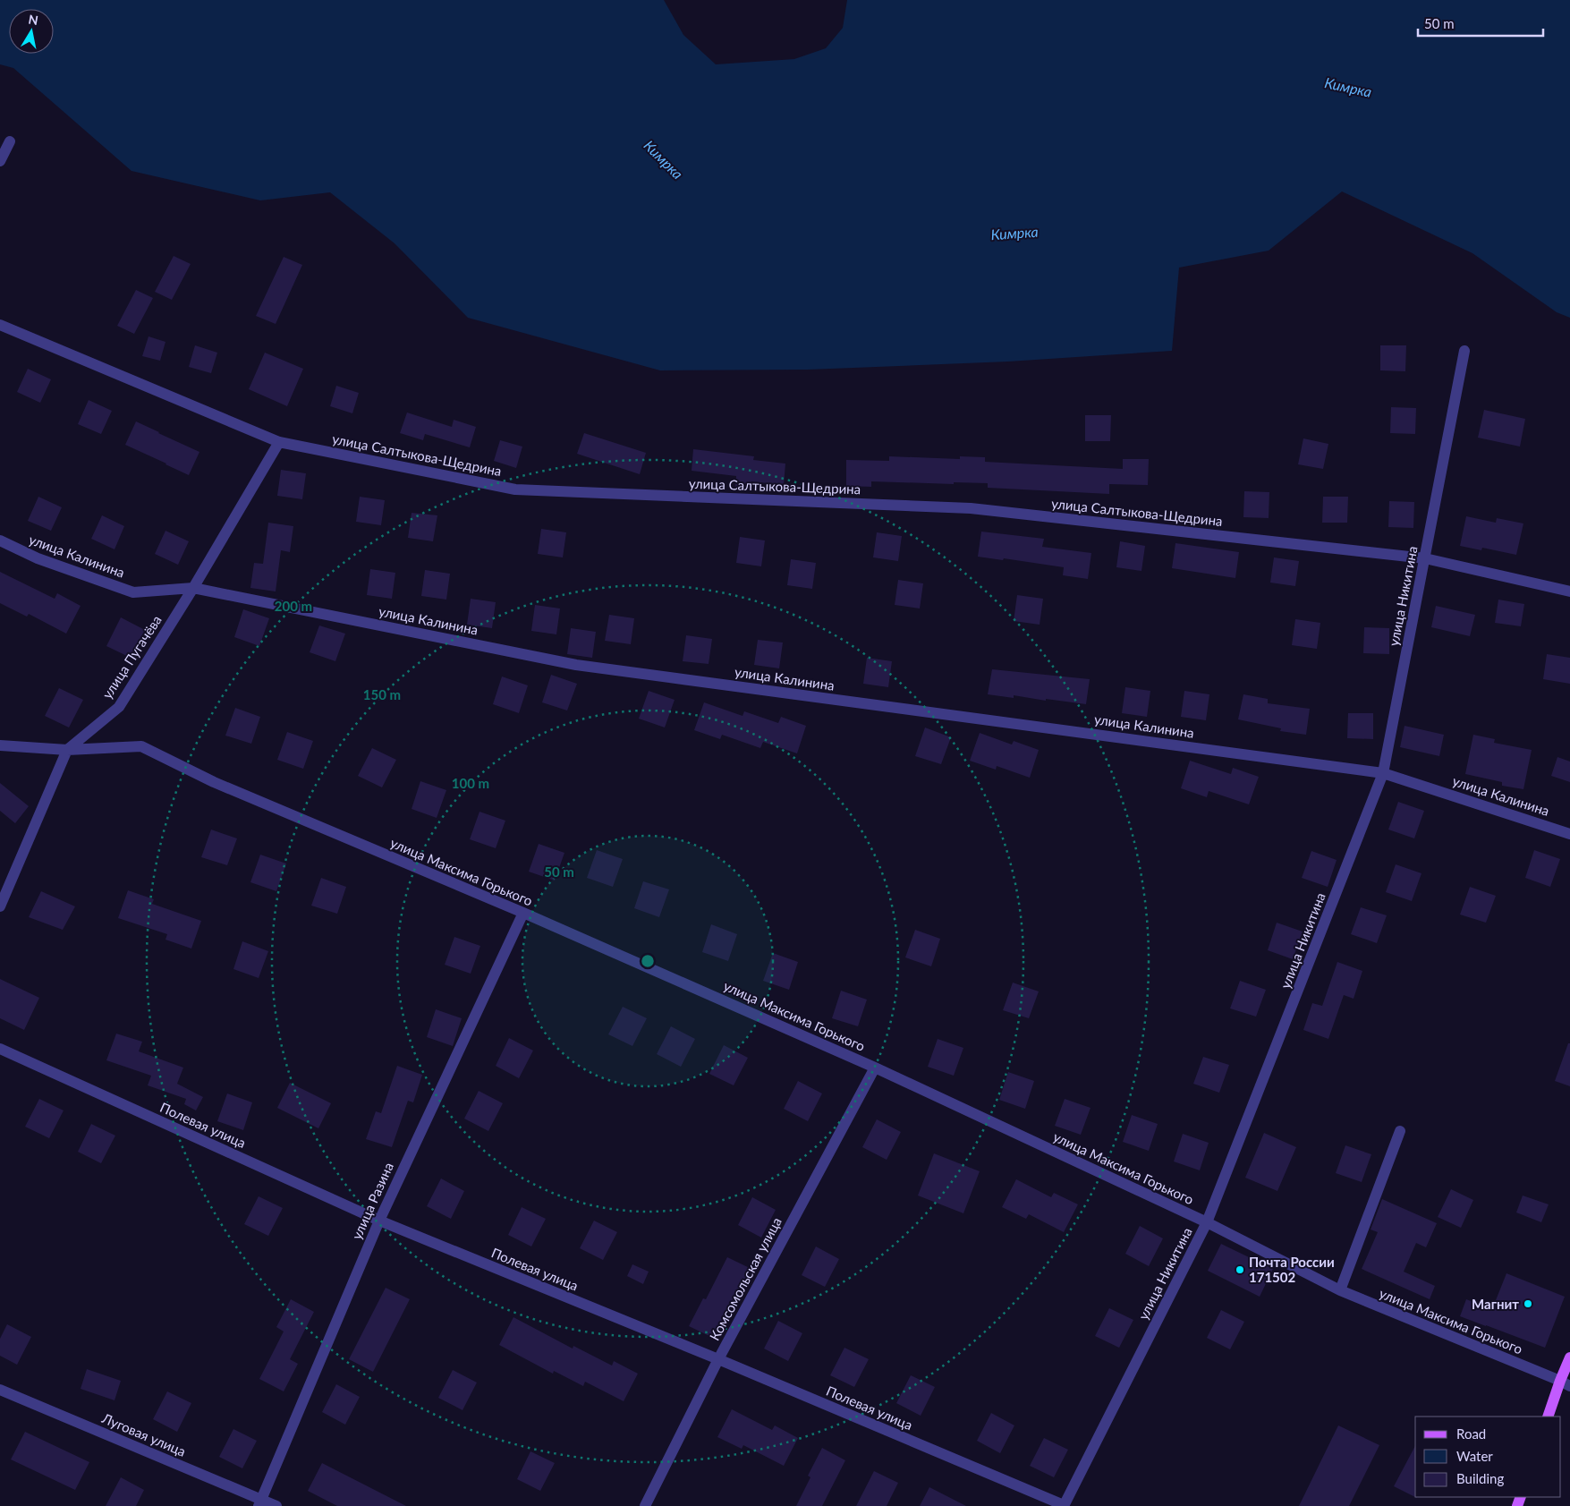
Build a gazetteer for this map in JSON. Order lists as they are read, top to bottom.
{
  "streets": {
    "street": [
      "улица Салтыкова-Щедрина",
      "улица Калинина",
      "улица Никитина",
      "улица Пугачёва",
      "улица Максима Горького",
      "Полевая улица",
      "улица Разина",
      "Комсомольская улица",
      "Луговая улица"
    ]
  },
  "crossings": [
    ["улица Салтыкова-Щедрина", "улица Никитина"],
    ["улица Салтыкова-Щедрина", "улица Пугачёва"],
    ["улица Калинина", "улица Никитина"],
    ["улица Калинина", "улица Пугачёва"],
    ["улица Никитина", "улица Максима Горького"],
    ["улица Никитина", "Полевая улица"],
    ["улица Пугачёва", "улица Максима Горького"],
    ["улица Максима Горького", "улица Разина"],
    ["улица Максима Горького", "Комсомольская улица"],
    ["Полевая улица", "улица Разина"],
    ["Полевая улица", "Комсомольская улица"],
    ["улица Разина", "Луговая улица"]
  ],
  "water": ["Кимрка"],
  "places": ["Почта России 171502", "Магнит"],
  "legend": ["Road", "Water", "Building"],
  "scale_bar": "50 m",
  "north": "top",
  "rings": [
    "200 m",
    "150 m",
    "100 m",
    "50 m"
  ]
}
